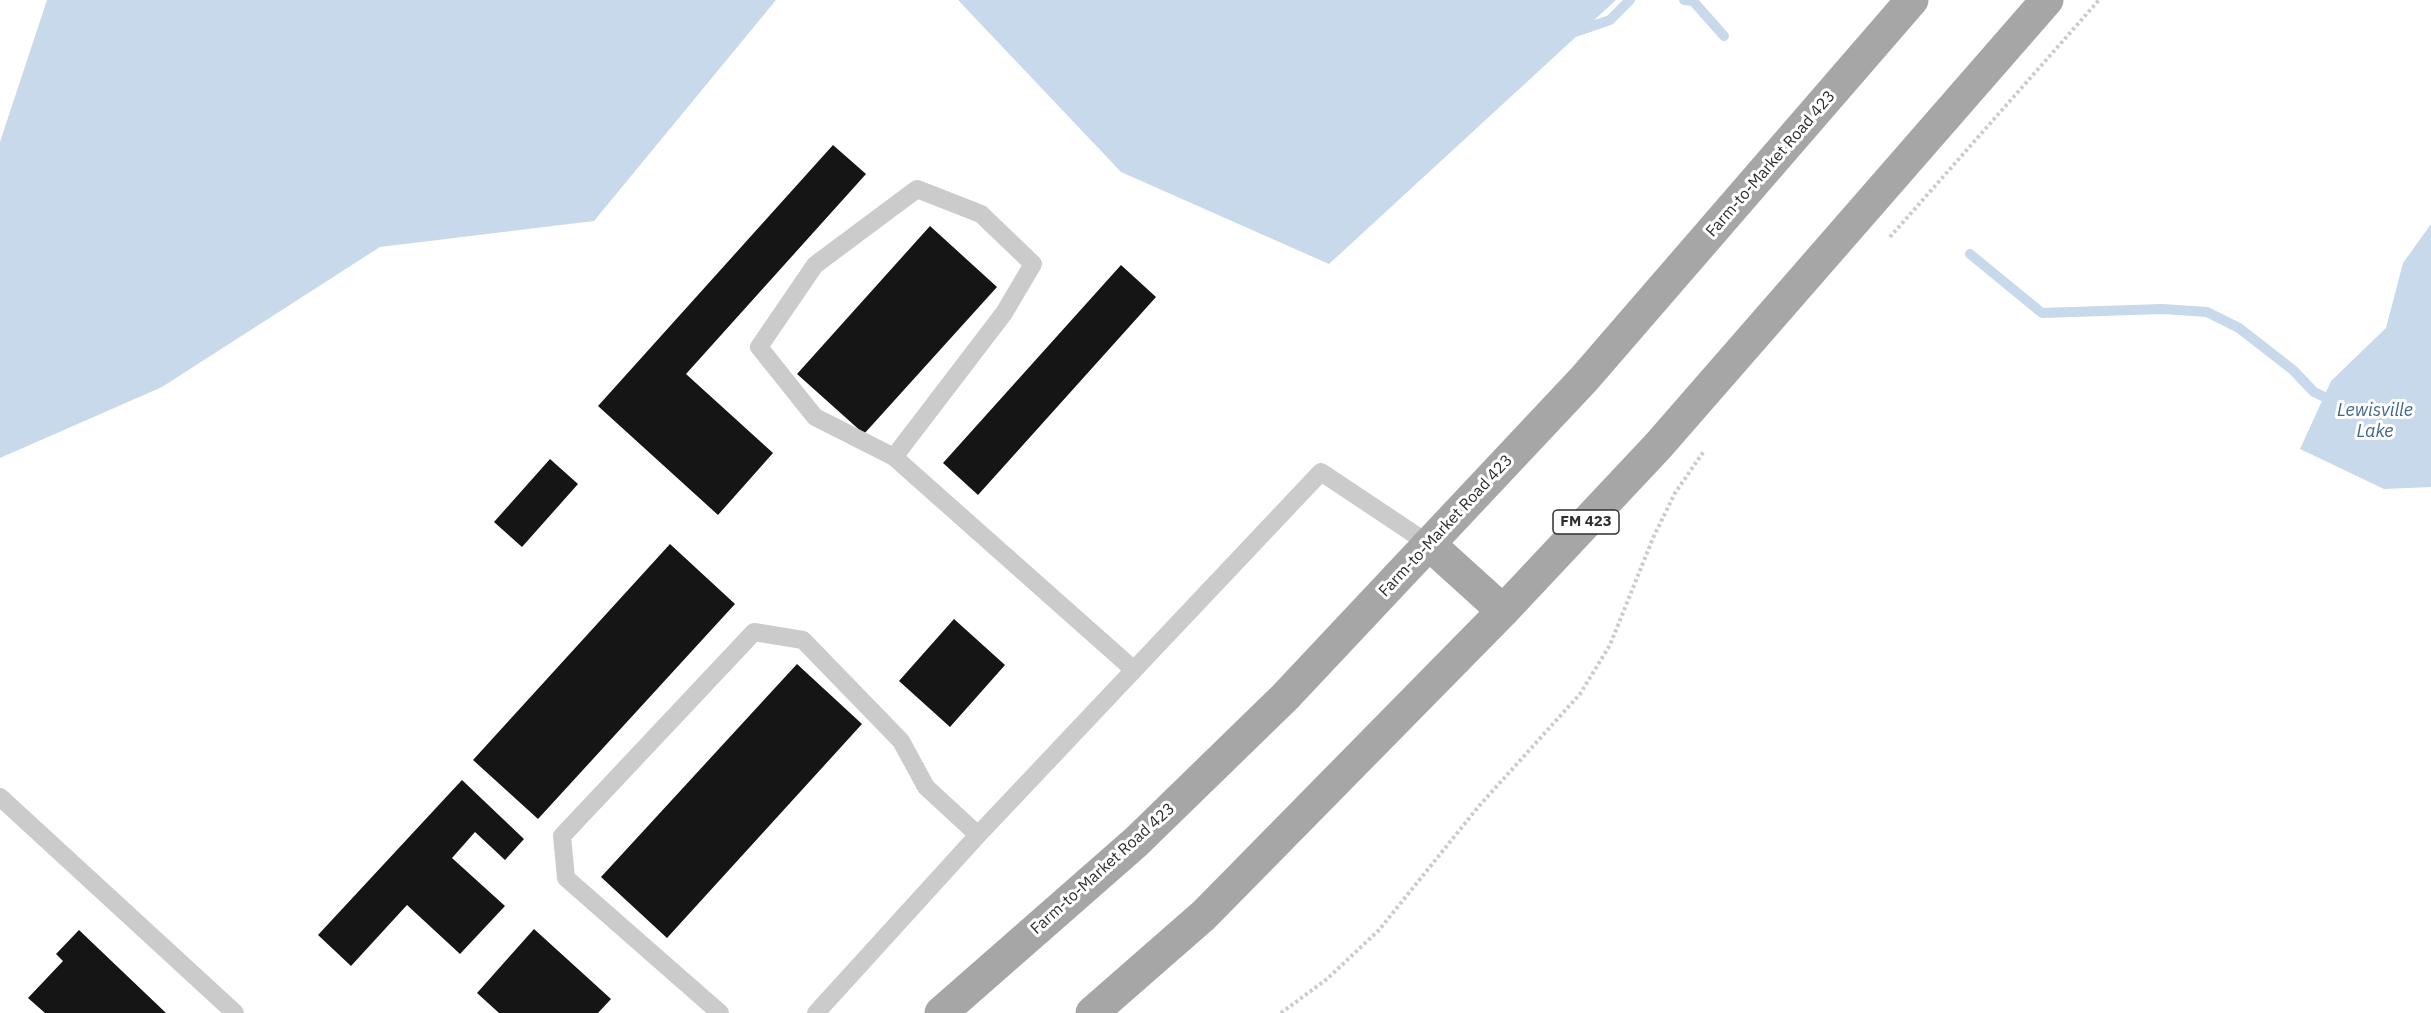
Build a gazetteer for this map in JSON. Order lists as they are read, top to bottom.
{
  "streets": {
    "main road": ["Farm-to-Market Road 423", "FM 423"]
  },
  "water": ["Lewisville Lake"]
}
